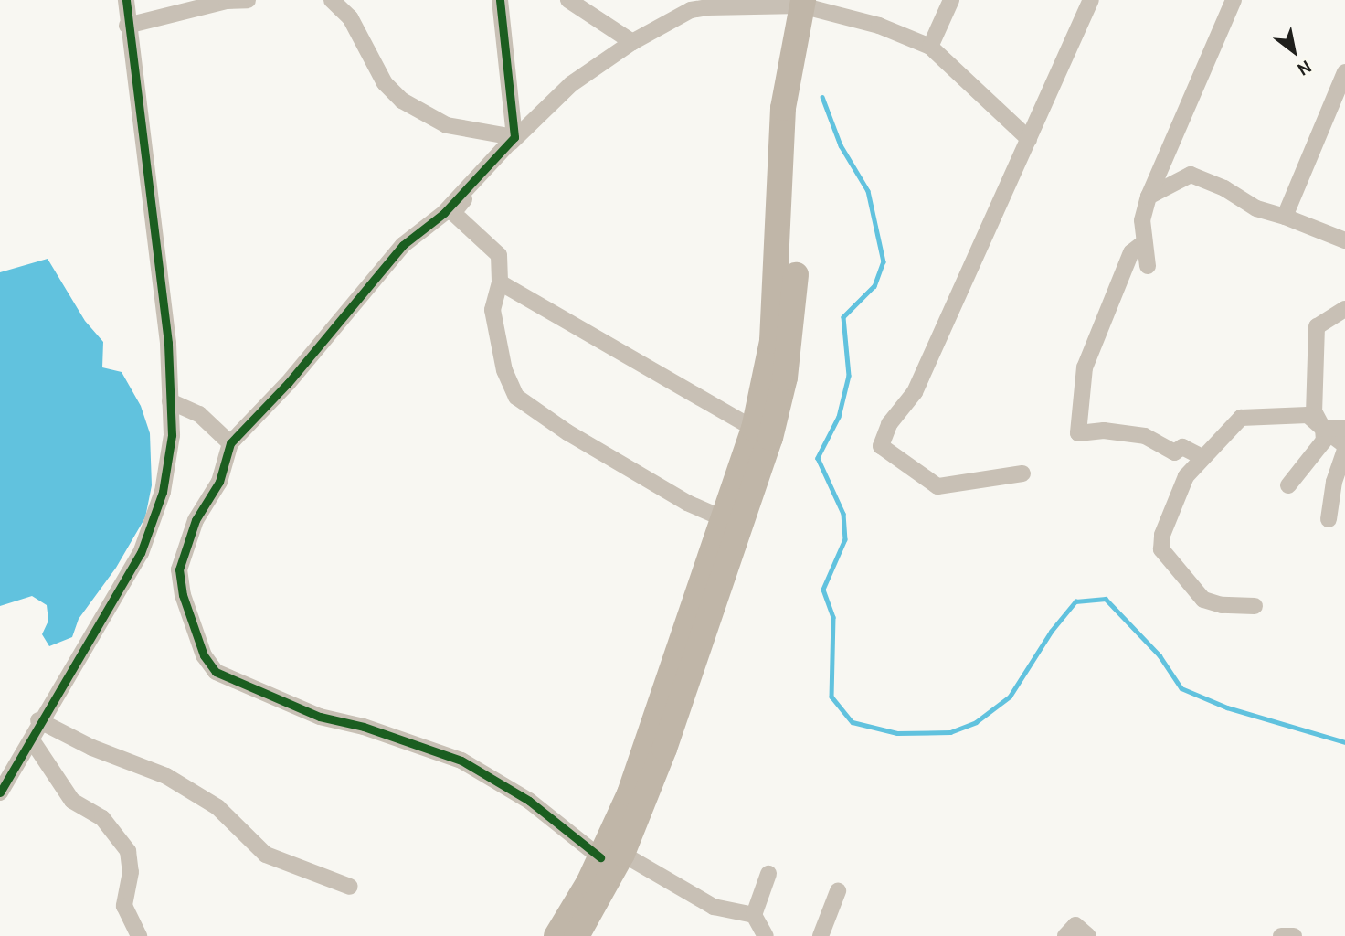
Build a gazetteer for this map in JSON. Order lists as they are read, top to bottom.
{
  "north": "bottom right"
}
